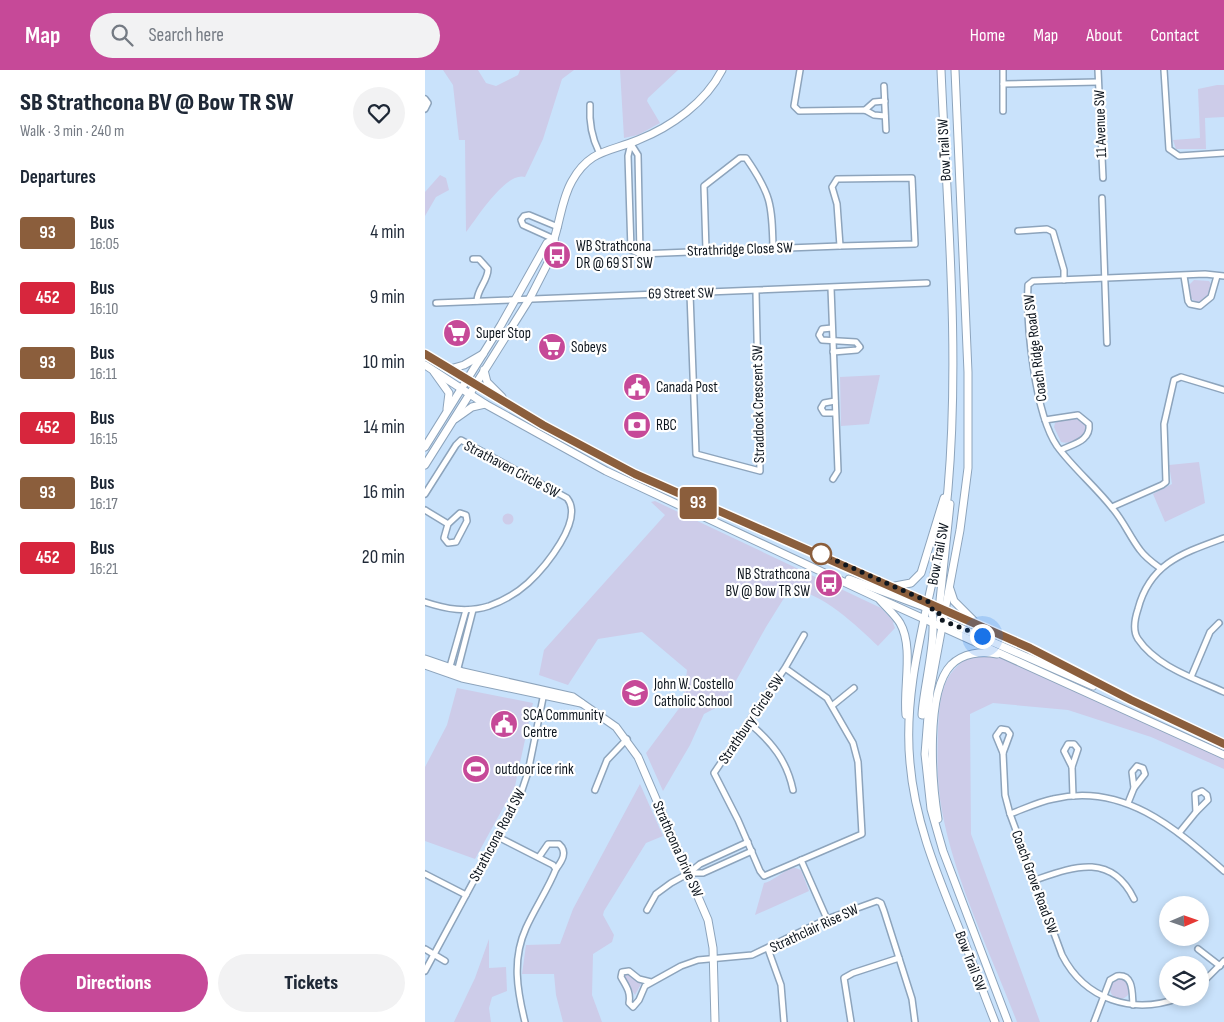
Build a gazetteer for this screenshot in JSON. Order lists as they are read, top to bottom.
{
  "streets": {
    "main road": ["Bow Trail SW", "Strathcona Drive SW"],
    "street": [
      "11 Avenue SW",
      "Strathridge Close SW",
      "69 Street SW",
      "Coach Ridge Road SW",
      "Straddock Crescent SW",
      "Strathaven Circle SW",
      "Strathbury Circle SW",
      "Strathcona Road SW",
      "Coach Grove Road SW",
      "Strathclair Rise SW"
    ]
  },
  "crossings": [
    ["69 Street SW", "Straddock Crescent SW"],
    ["Strathcona Road SW", "Strathcona Drive SW"],
    ["Strathcona Drive SW", "Strathclair Rise SW"]
  ],
  "places": {
    "bus stop": ["WB Strathcona DR @ 69 ST SW", "NB Strathcona BV @ Bow TR SW"],
    "supermarket": ["Super Stop", "Sobeys"],
    "public building": ["Canada Post", "SCA Community Centre"],
    "bank": ["RBC"],
    "school or university": ["John W. Costello Catholic School"],
    "sports": ["outdoor ice rink"]
  },
  "lines": ["bus line 93"],
  "north": "right",
  "page": {
    "header": "Map",
    "search": "Search here",
    "nav": [
      "Home",
      "Map",
      "About",
      "Contact"
    ],
    "heading": [
      ["SB Strathcona BV @ Bow TR SW", "Walk · 3 min · 240 m"],
      "Departures"
    ],
    "on_map": "93",
    "list": [
      {
        "mark": "93",
        "name": "Bus",
        "note": "16:05",
        "value": "4 min"
      },
      {
        "mark": "452",
        "name": "Bus",
        "note": "16:10",
        "value": "9 min"
      },
      {
        "mark": "93",
        "name": "Bus",
        "note": "16:11",
        "value": "10 min"
      },
      {
        "mark": "452",
        "name": "Bus",
        "note": "16:15",
        "value": "14 min"
      },
      {
        "mark": "93",
        "name": "Bus",
        "note": "16:17",
        "value": "16 min"
      },
      {
        "mark": "452",
        "name": "Bus",
        "note": "16:21",
        "value": "20 min"
      }
    ],
    "buttons": ["Directions", "Tickets"]
  }
}
